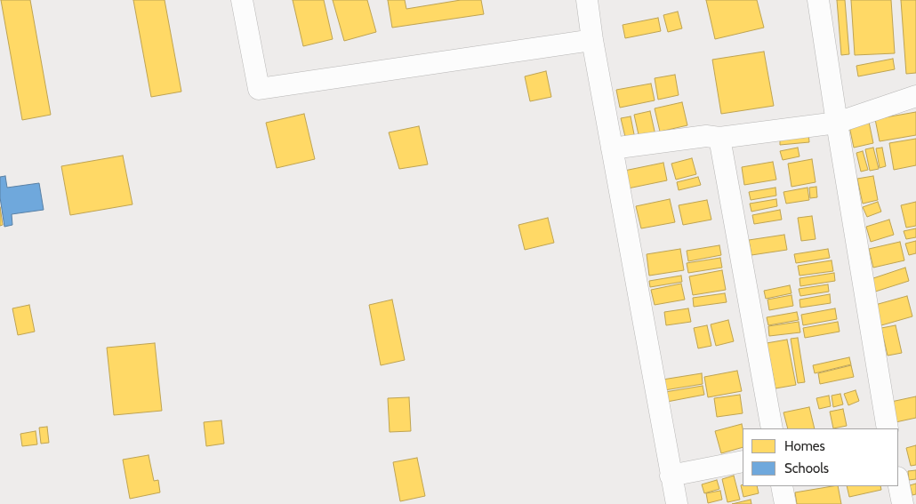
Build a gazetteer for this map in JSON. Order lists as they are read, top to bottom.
{
  "legend": ["Homes", "Schools"]
}
